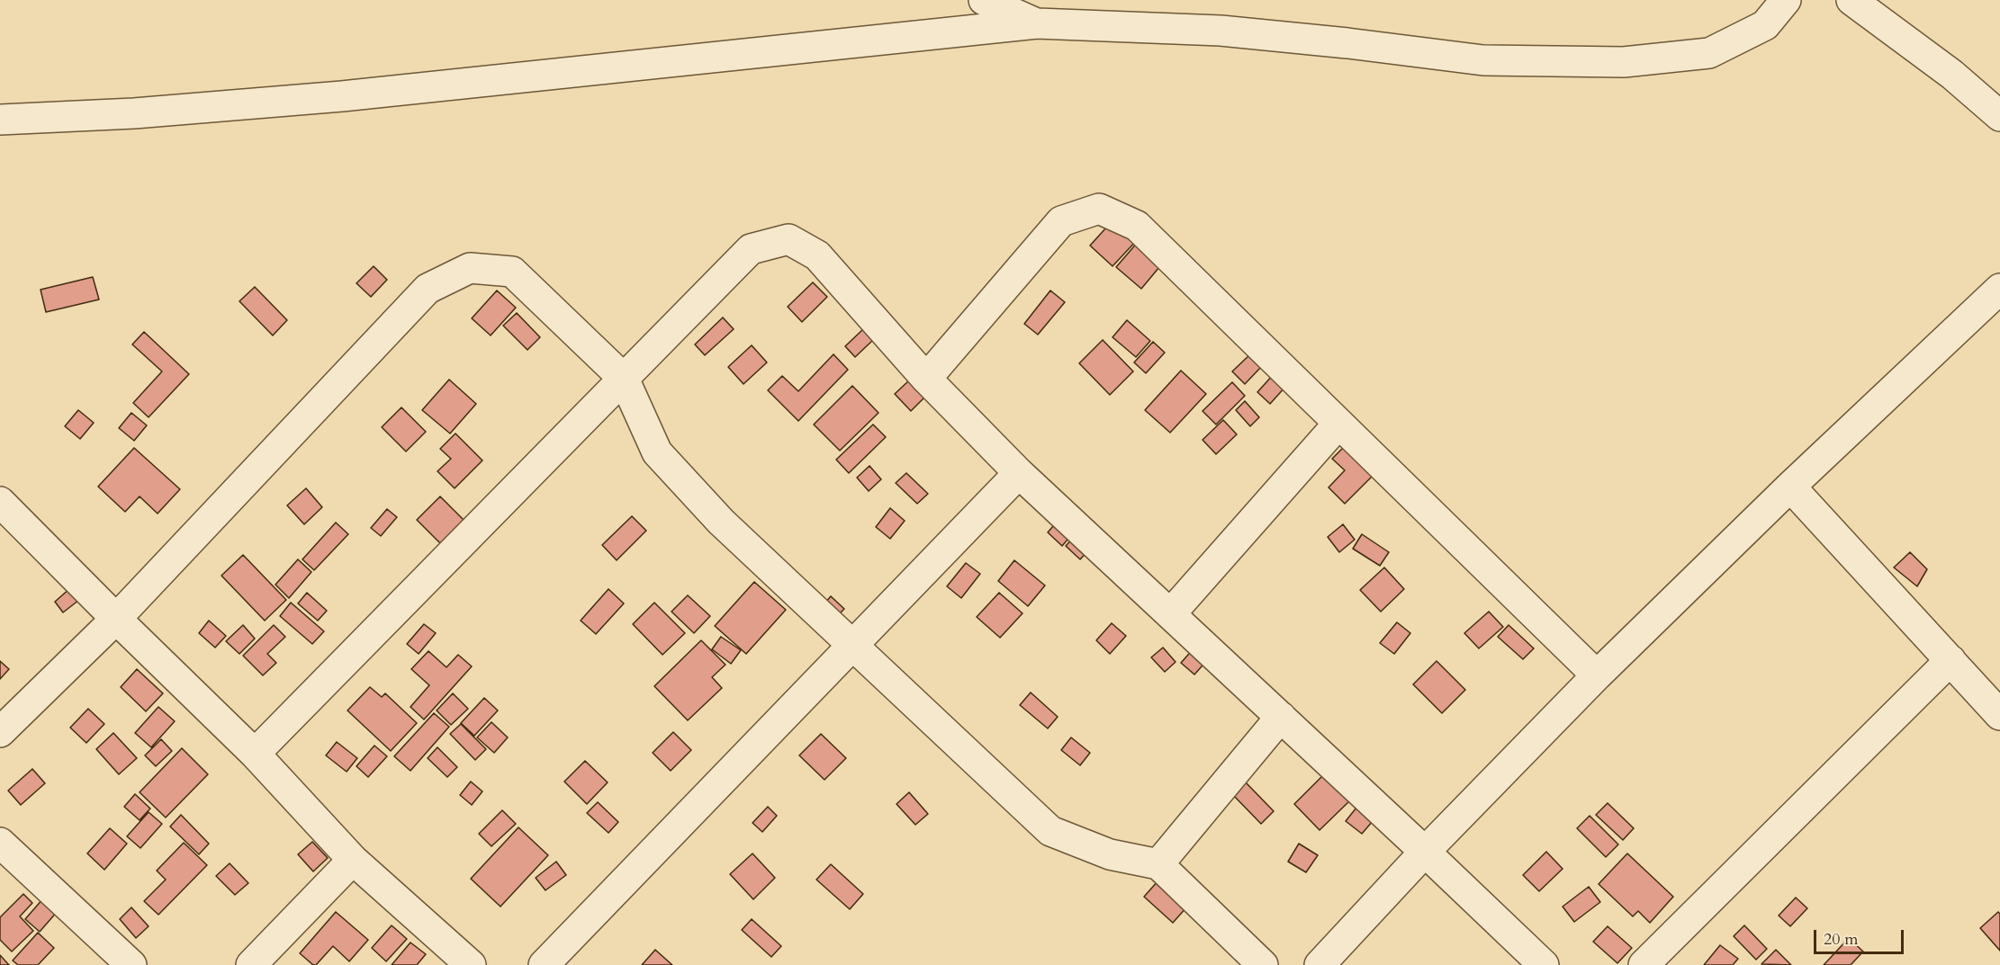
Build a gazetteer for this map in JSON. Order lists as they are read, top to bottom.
{
  "scale_bar": "20 m"
}
